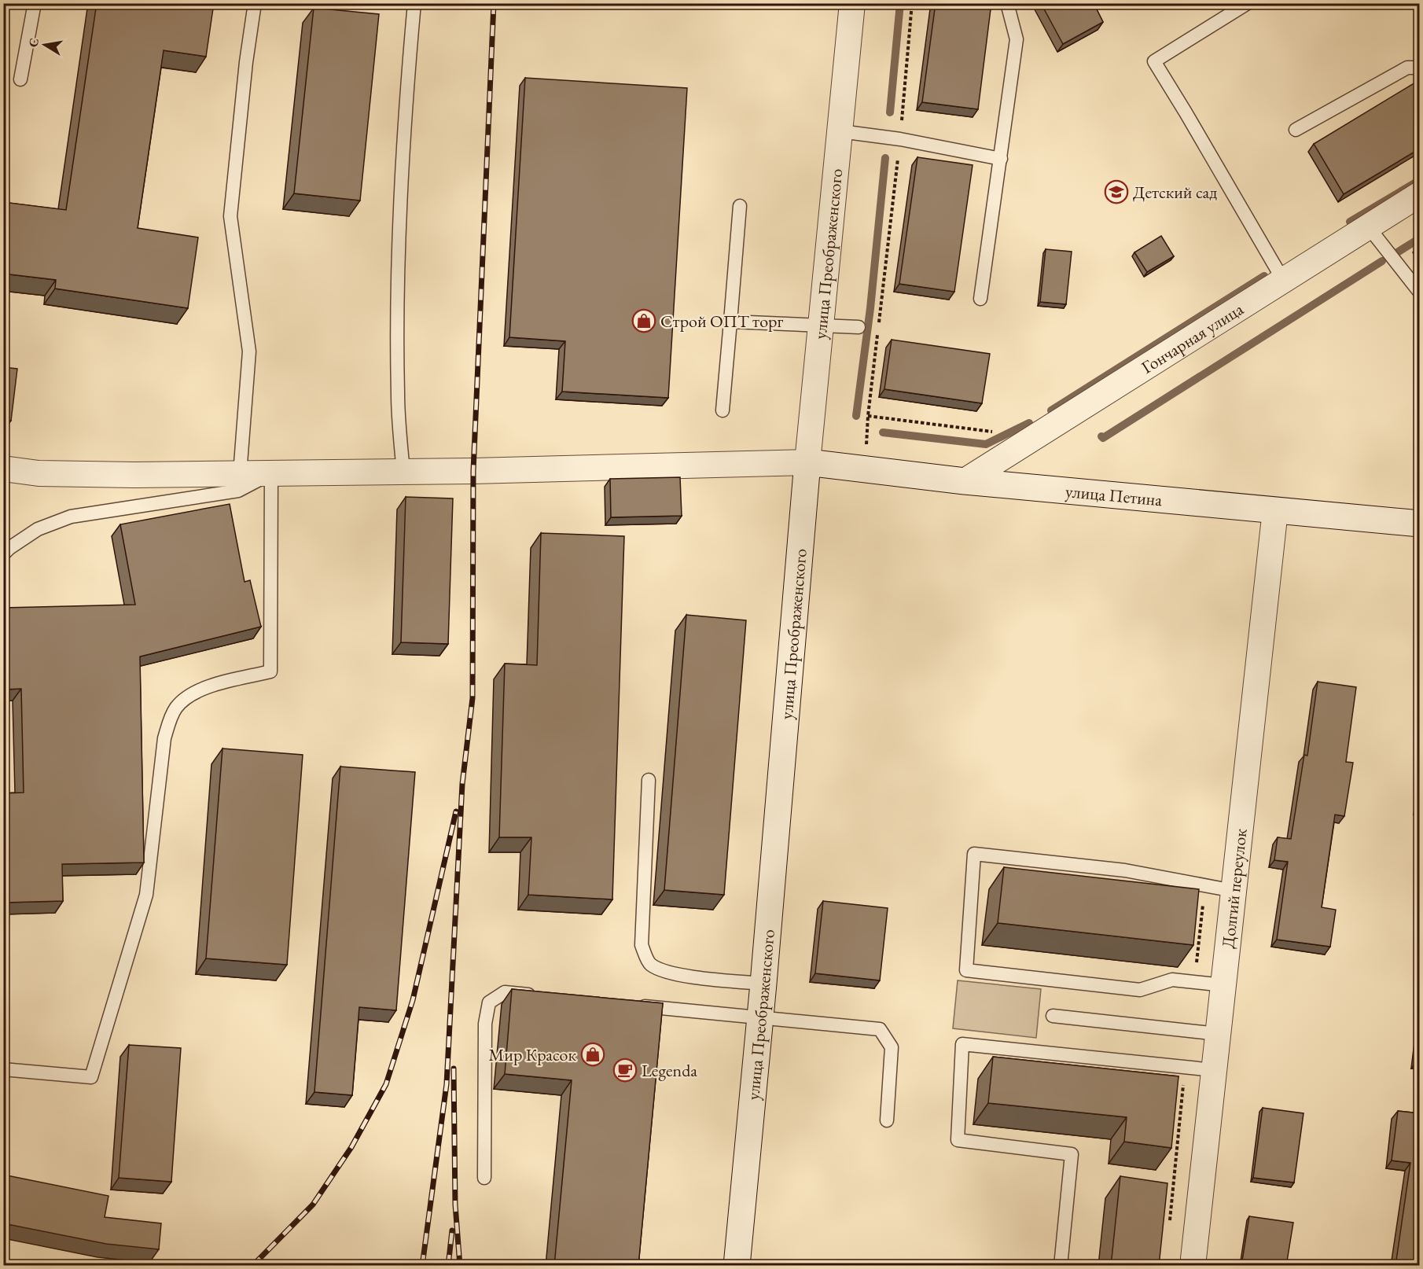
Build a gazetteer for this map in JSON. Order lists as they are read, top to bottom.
{
  "streets": {
    "street": [
      "улица Преображенского",
      "Гончарная улица",
      "улица Петина",
      "Долгий переулок"
    ]
  },
  "crossings": [
    ["улица Преображенского", "улица Петина"],
    ["Гончарная улица", "улица Петина"],
    ["улица Петина", "Долгий переулок"]
  ],
  "places": {
    "school or university": ["Детский сад"],
    "shop": ["Строй ОПТ торг", "Мир Красок"],
    "cafe": ["Legenda"]
  },
  "north": "left"
}
